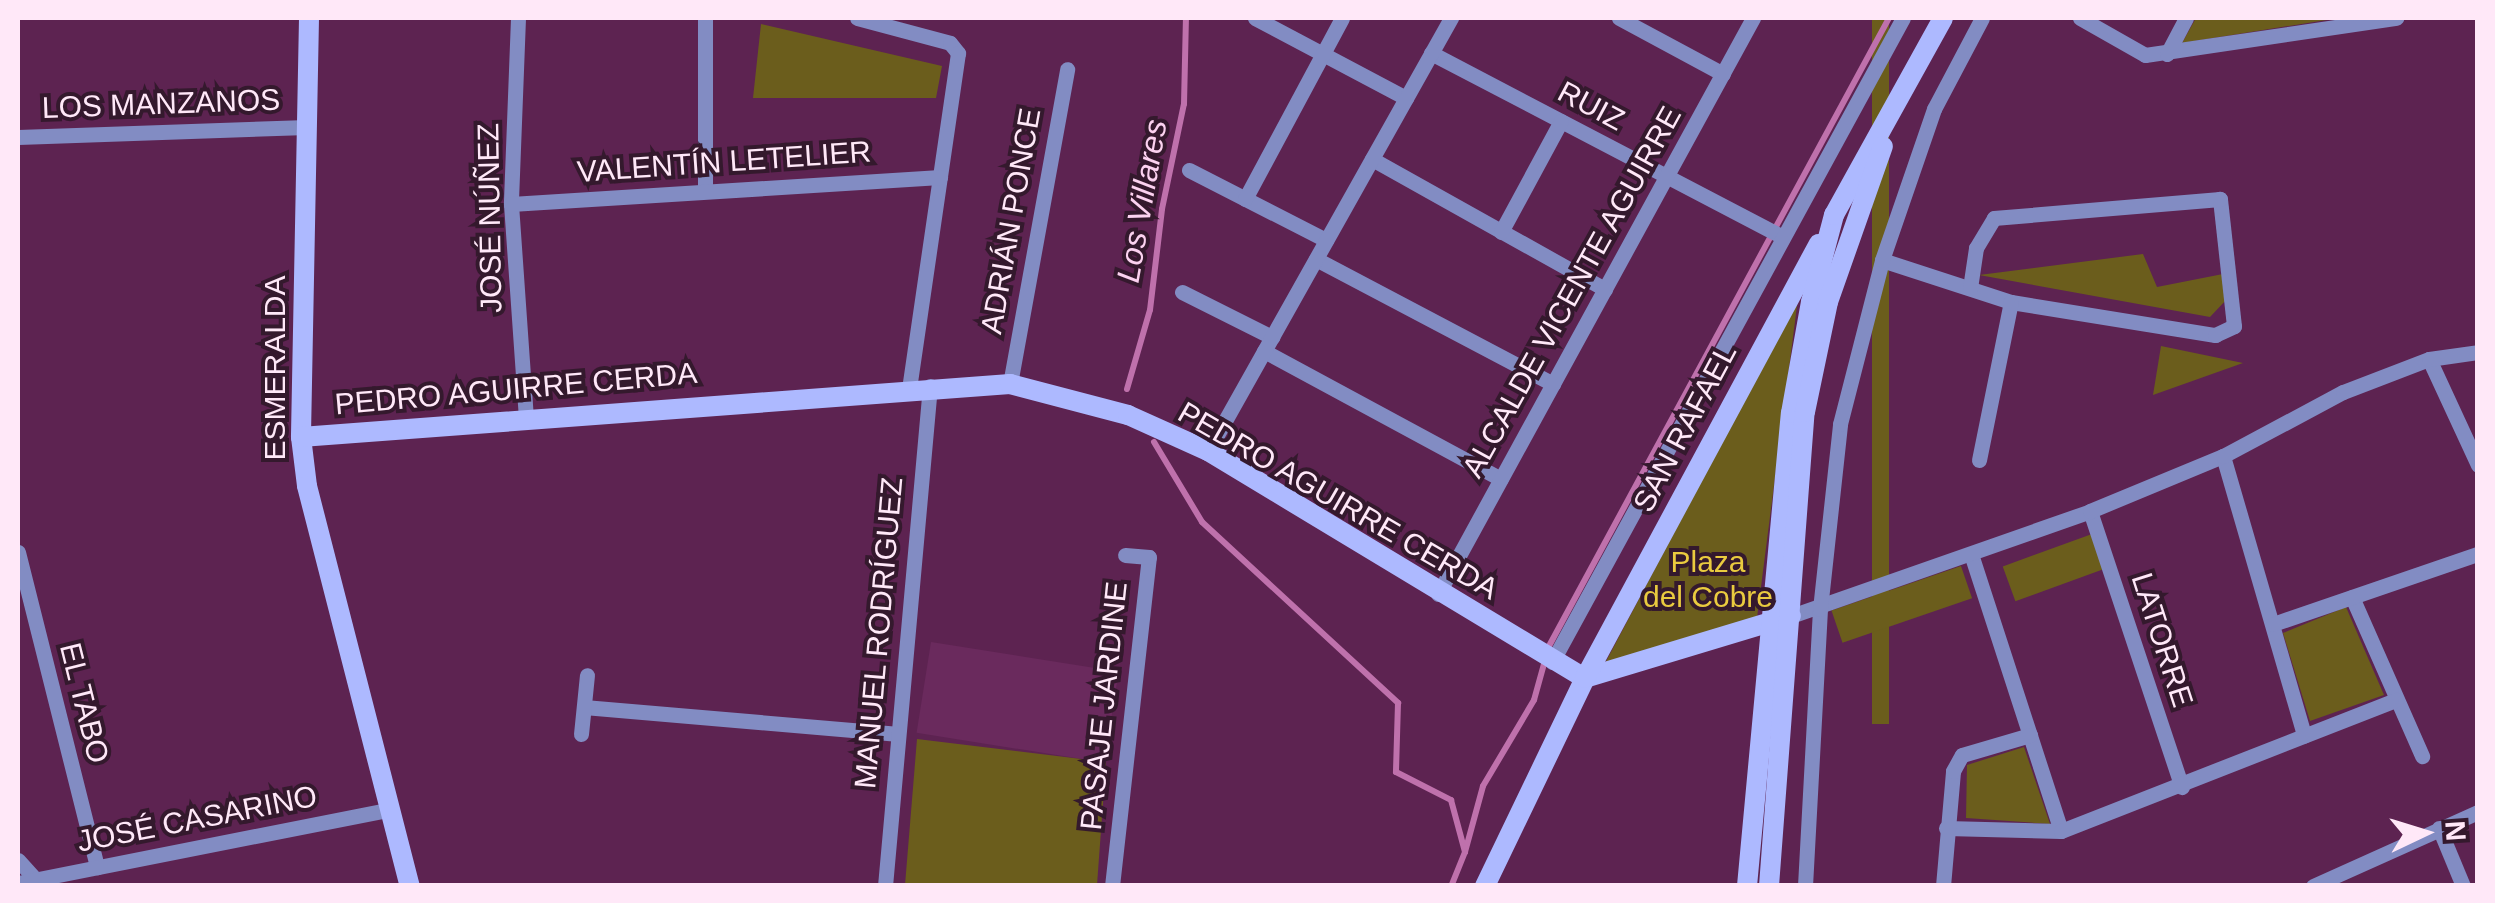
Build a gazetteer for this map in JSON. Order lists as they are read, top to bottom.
{
  "streets": {
    "main road": ["ESMERALDA", "PEDRO AGUIRRE CERDA", "SAN RAFAEL"],
    "street": [
      "LOS MANZANOS",
      "RUIZ",
      "VALENTÍN LETELIER",
      "JOSÉ NÚÑEZ",
      "ADRIÁN PONCE",
      "ALCALDE VICENTE AGUIRRE",
      "MANUEL RODRÍGUEZ",
      "LATORRE",
      "EL TABO",
      "PASAJE JARDINE",
      "JOSÉ CASARINO"
    ]
  },
  "crossings": [
    ["LOS MANZANOS", "ESMERALDA"],
    ["RUIZ", "ALCALDE VICENTE AGUIRRE"],
    ["VALENTÍN LETELIER", "JOSÉ NÚÑEZ"],
    ["VALENTÍN LETELIER", "MANUEL RODRÍGUEZ"],
    ["JOSÉ NÚÑEZ", "PEDRO AGUIRRE CERDA"],
    ["ADRIÁN PONCE", "PEDRO AGUIRRE CERDA"],
    ["ALCALDE VICENTE AGUIRRE", "PEDRO AGUIRRE CERDA"],
    ["ESMERALDA", "PEDRO AGUIRRE CERDA"],
    ["ESMERALDA", "JOSÉ CASARINO"],
    ["PEDRO AGUIRRE CERDA", "SAN RAFAEL"],
    ["PEDRO AGUIRRE CERDA", "MANUEL RODRÍGUEZ"],
    ["EL TABO", "JOSÉ CASARINO"]
  ],
  "water": ["Los Villares"],
  "parks": ["Plaza del Cobre"],
  "north": "right"
}
